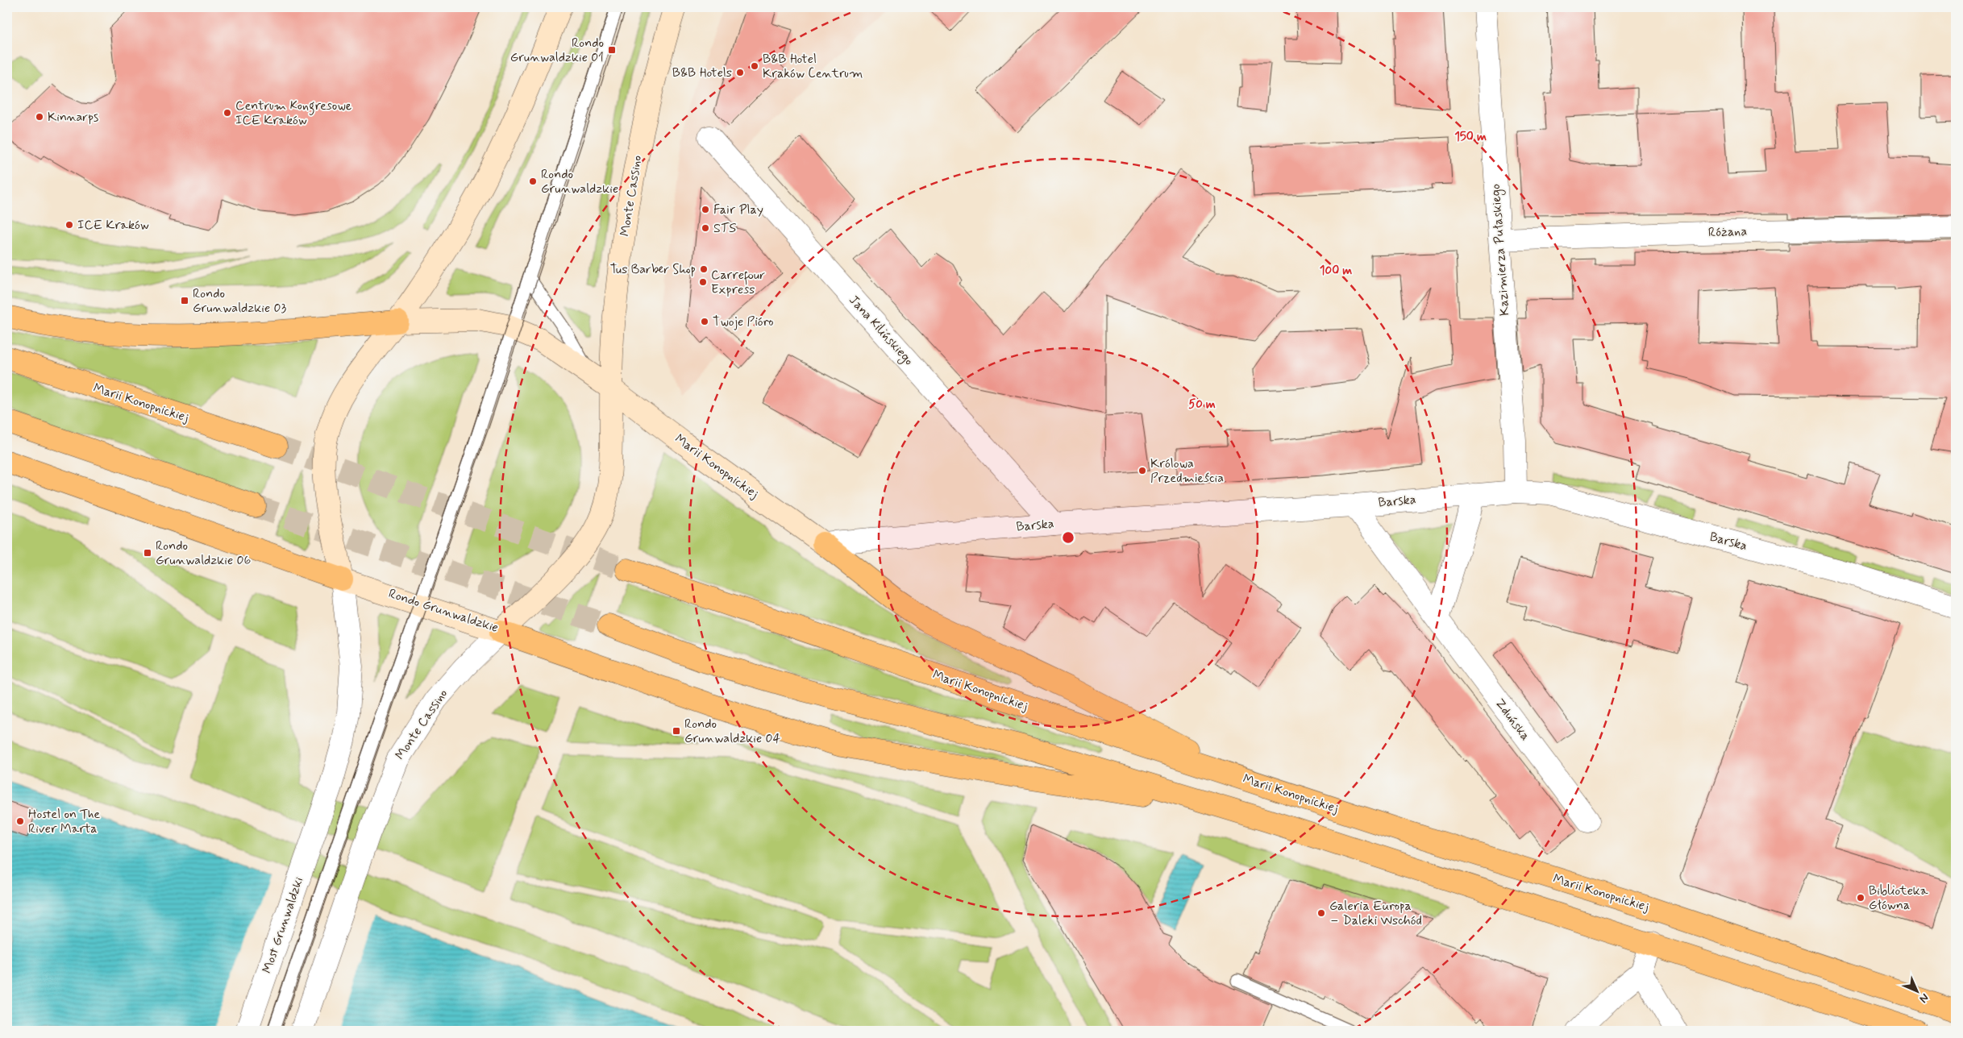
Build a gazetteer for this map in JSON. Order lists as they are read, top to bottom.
{
  "streets": {
    "main road": ["Monte Cassino", "Marii Konopnickiej", "Rondo Grunwaldzkie"],
    "street": [
      "Różana",
      "Kazimierza Pułaskiego",
      "Jana Kilińskiego",
      "Barska",
      "Zduńska",
      "Most Grunwaldzki"
    ]
  },
  "crossings": [
    ["Monte Cassino", "Marii Konopnickiej"],
    ["Monte Cassino", "Rondo Grunwaldzkie"],
    ["Różana", "Kazimierza Pułaskiego"],
    ["Kazimierza Pułaskiego", "Barska"],
    ["Jana Kilińskiego", "Barska"],
    ["Marii Konopnickiej", "Barska"],
    ["Marii Konopnickiej", "Rondo Grunwaldzkie"],
    ["Barska", "Zduńska"],
    ["Rondo Grunwaldzkie", "Most Grunwaldzki"]
  ],
  "places": {
    "transit": [
      "Rondo Grunwaldzkie 01",
      "Rondo Grunwaldzkie 03",
      "Rondo Grunwaldzkie 06",
      "Rondo Grunwaldzkie 04"
    ],
    "other": [
      "B&B Hotel Kraków Centrum",
      "B&B Hotels",
      "Centrum Kongresowe ICE Kraków",
      "Kinnarps",
      "Rondo Grunwaldzkie",
      "Fair Play",
      "ICE Kraków",
      "STS",
      "Tus Barber Shop",
      "Carrefour Express",
      "Twoje Pióro",
      "Królowa Przedmieścia",
      "Hostel on The River Marta",
      "Biblioteka Główna",
      "Galeria Europa – Daleki Wschód"
    ]
  },
  "north": "bottom right",
  "rings": ["150 m", "100 m", "50 m"]
}
